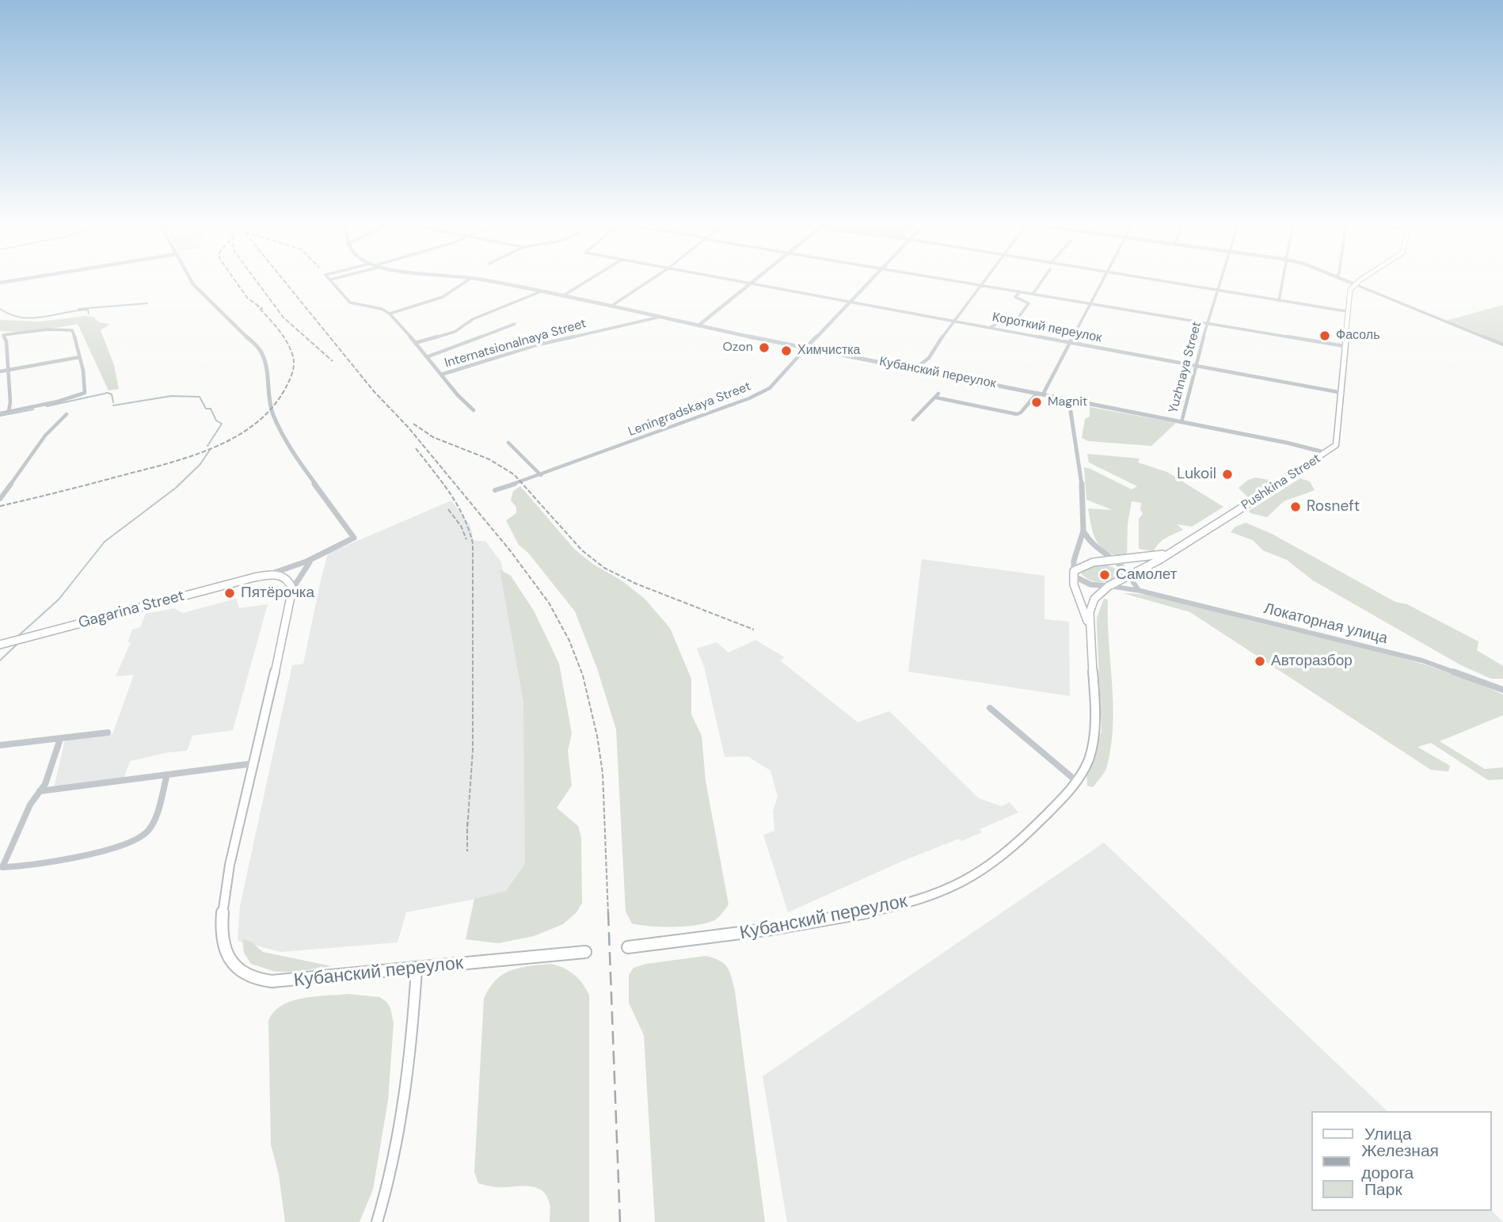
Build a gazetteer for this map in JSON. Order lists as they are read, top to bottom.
{
  "streets": {
    "main road": ["Кубанский переулок", "Pushkina Street", "Gagarina Street"],
    "street": [
      "Короткий переулок",
      "Internatsionalnaya Street",
      "Yuzhnaya Street",
      "Leningradskaya Street",
      "Локаторная улица"
    ]
  },
  "crossings": [
    ["Короткий переулок", "Yuzhnaya Street"],
    ["Короткий переулок", "Leningradskaya Street"],
    ["Короткий переулок", "Pushkina Street"],
    ["Internatsionalnaya Street", "Кубанский переулок"],
    ["Yuzhnaya Street", "Кубанский переулок"],
    ["Кубанский переулок", "Leningradskaya Street"],
    ["Кубанский переулок", "Pushkina Street"],
    ["Кубанский переулок", "Локаторная улица"]
  ],
  "places": [
    "Фасоль",
    "Ozon",
    "Химчистка",
    "Magnit",
    "Lukoil",
    "Rosneft",
    "Самолет",
    "Пятёрочка",
    "Авторазбор"
  ],
  "legend": ["Улица", "Железная дорога", "Парк"]
}
